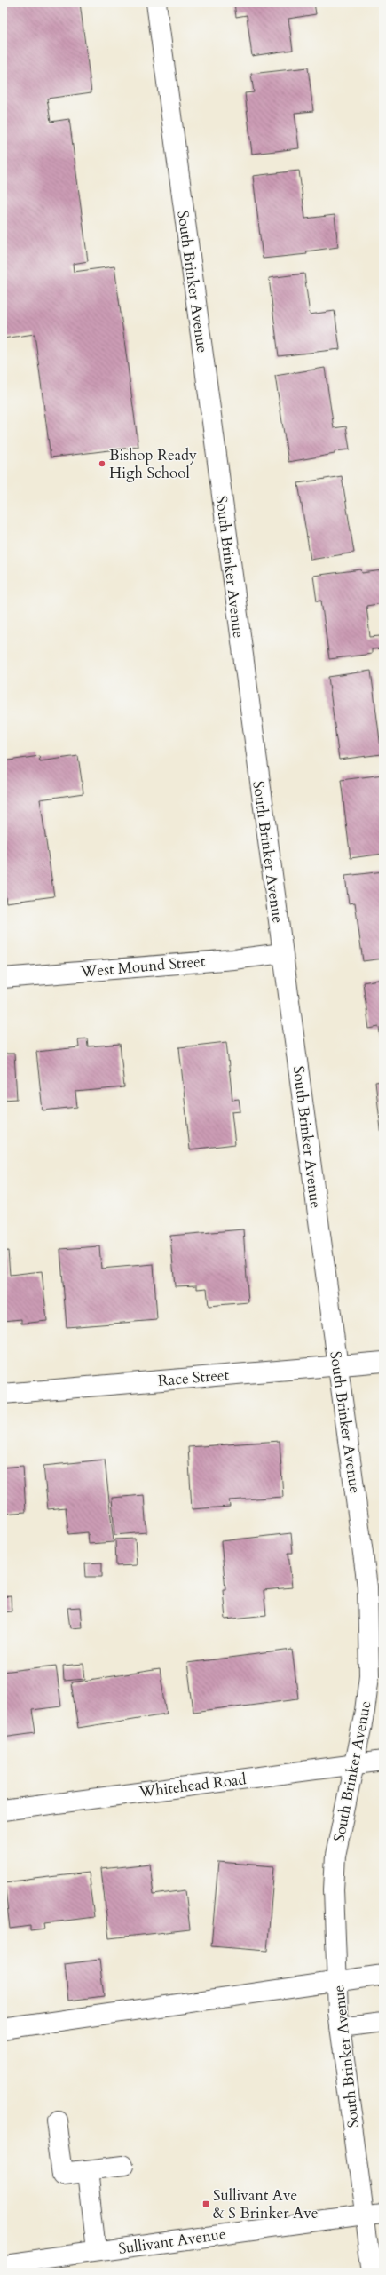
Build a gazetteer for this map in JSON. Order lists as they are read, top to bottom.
{
  "streets": {
    "street": [
      "South Brinker Avenue",
      "West Mound Street",
      "Race Street",
      "Whitehead Road",
      "Sullivant Avenue"
    ]
  },
  "crossings": [
    ["South Brinker Avenue", "West Mound Street"],
    ["South Brinker Avenue", "Race Street"],
    ["South Brinker Avenue", "Whitehead Road"],
    ["South Brinker Avenue", "Sullivant Avenue"]
  ],
  "places": {
    "other": ["Bishop Ready High School"],
    "transit": ["Sullivant Ave & S Brinker Ave"]
  }
}
